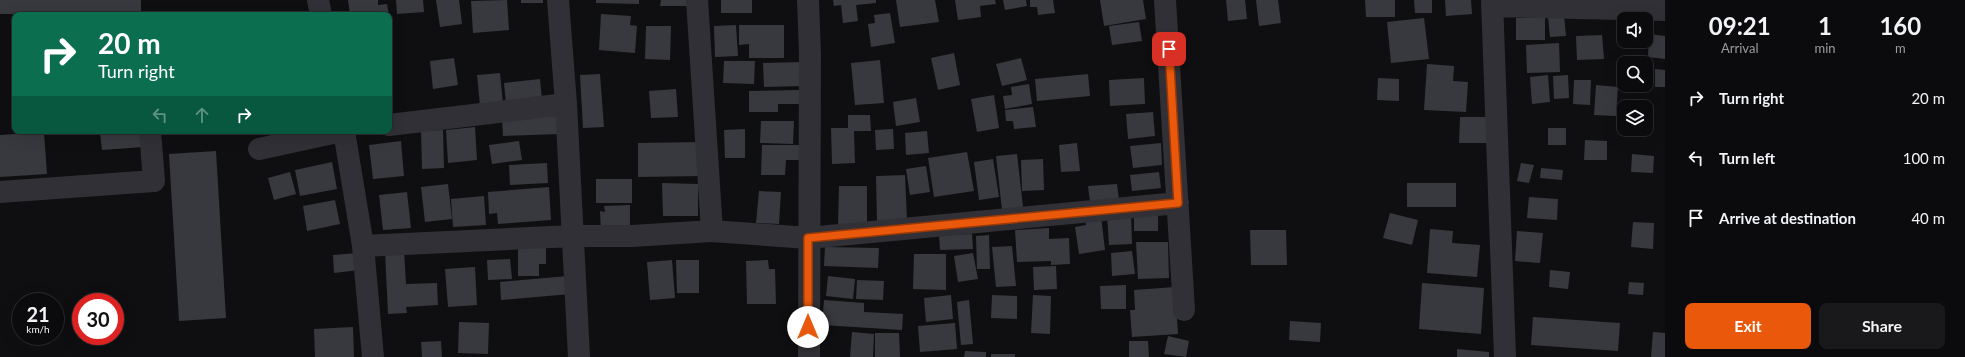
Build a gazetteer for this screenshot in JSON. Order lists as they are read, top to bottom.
{
  "page": {
    "eta": [
      "09:21",
      "Arrival",
      "1",
      "min",
      "160",
      "m"
    ],
    "turn": ["20 m", "Turn right"],
    "list": [
      {
        "name": "Turn right",
        "value": "20 m"
      },
      {
        "name": "Turn left",
        "value": "100 m"
      },
      {
        "name": "Arrive at destination",
        "value": "40 m"
      }
    ],
    "speed": "21 km/h",
    "limit": "30",
    "buttons": ["Exit", "Share"]
  }
}
